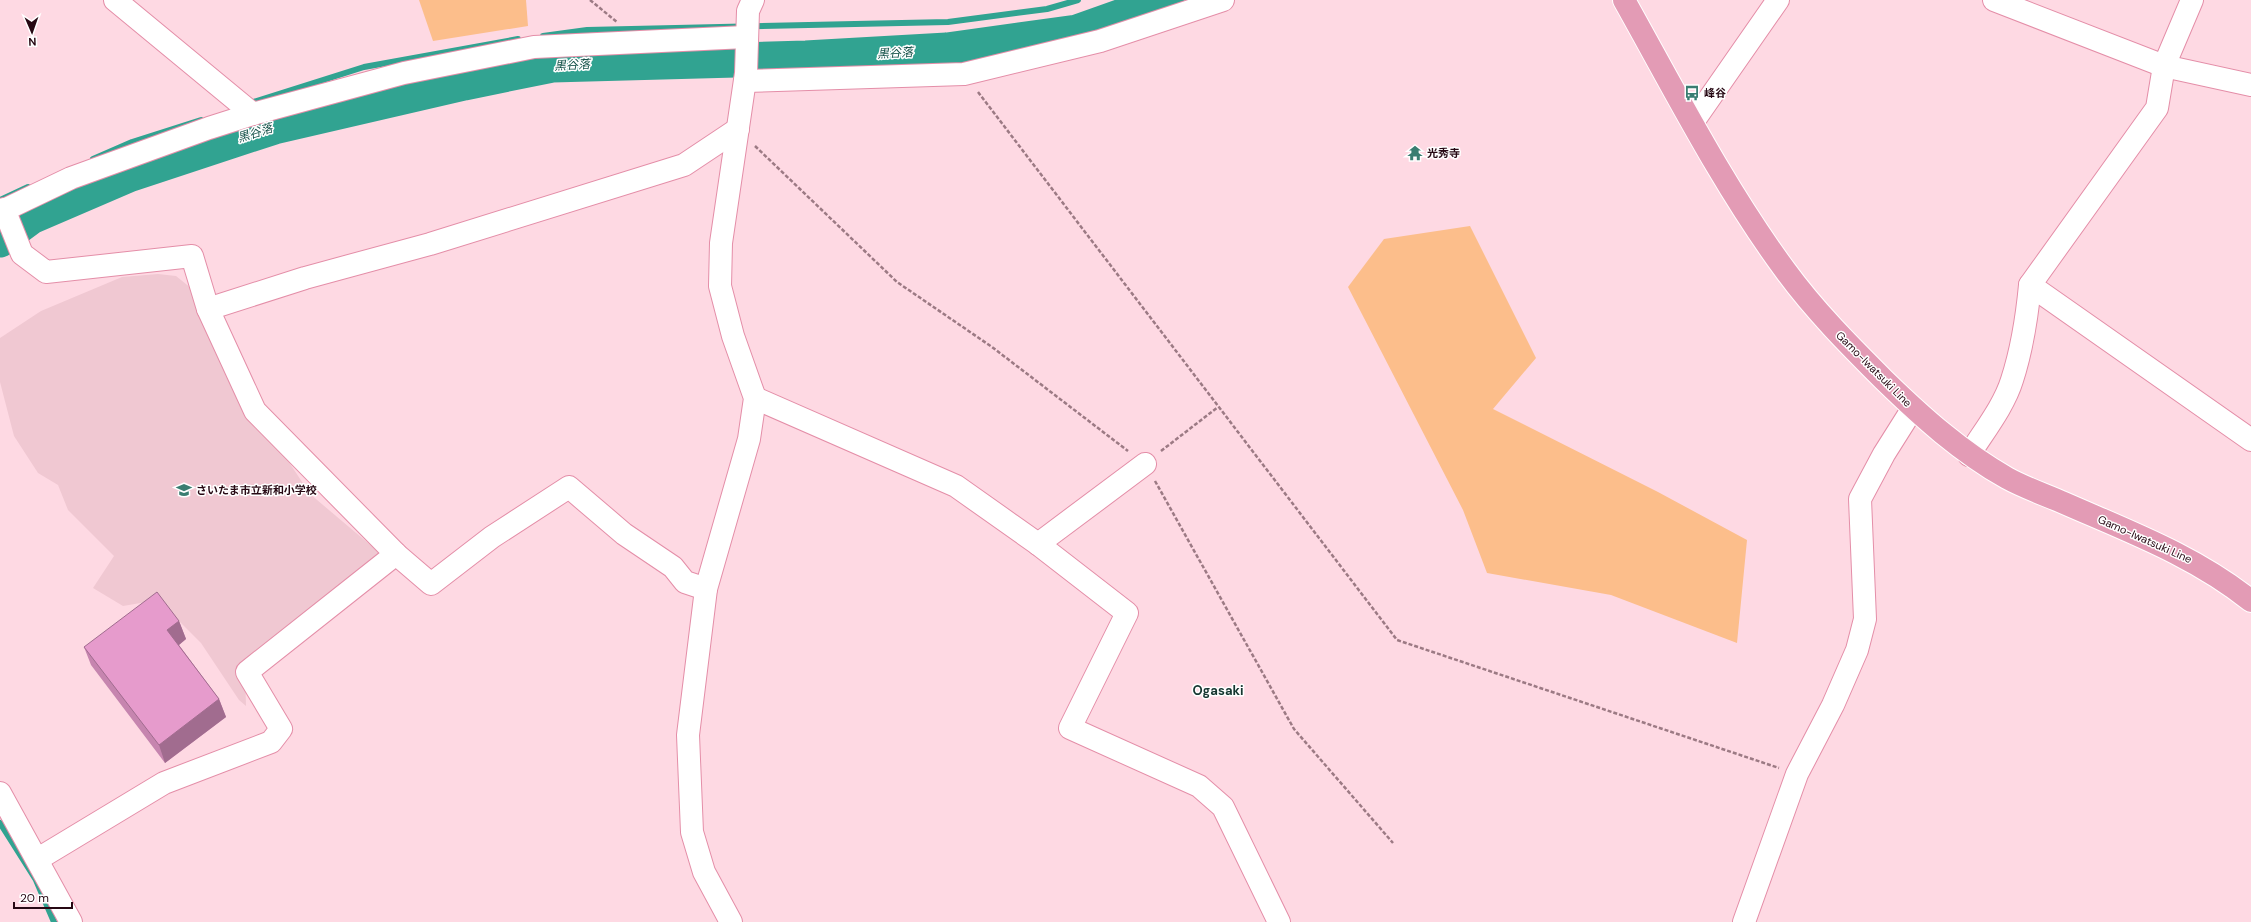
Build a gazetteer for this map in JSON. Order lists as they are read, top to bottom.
{
  "streets": {
    "main road": ["Gamo-Iwatsuki Line"]
  },
  "districts": ["Ogasaki"],
  "water": ["黒谷落"],
  "places": {
    "bus stop": ["峰谷"],
    "temple": ["光秀寺"],
    "school or university": ["さいたま市立新和小学校"]
  },
  "scale_bar": "20 m",
  "north": "bottom"
}
